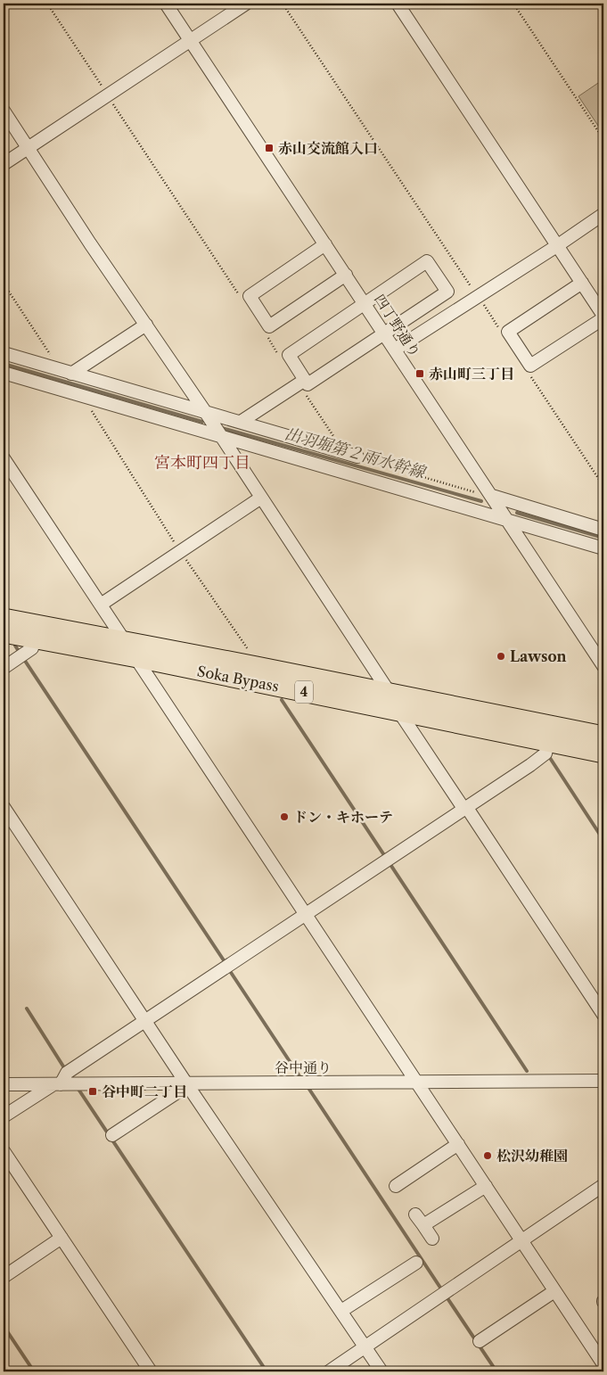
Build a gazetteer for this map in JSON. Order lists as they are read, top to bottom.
{
  "streets": {
    "highway": ["Soka Bypass", "4"],
    "street": ["四丁野通り", "谷中通り"]
  },
  "districts": ["宮本町四丁目"],
  "water": ["出羽堀第２雨水幹線"],
  "places": {
    "transit": ["赤山交流館入口", "赤山町三丁目", "谷中町二丁目"],
    "other": ["Lawson", "ドン・キホーテ", "松沢幼稚園"]
  }
}
